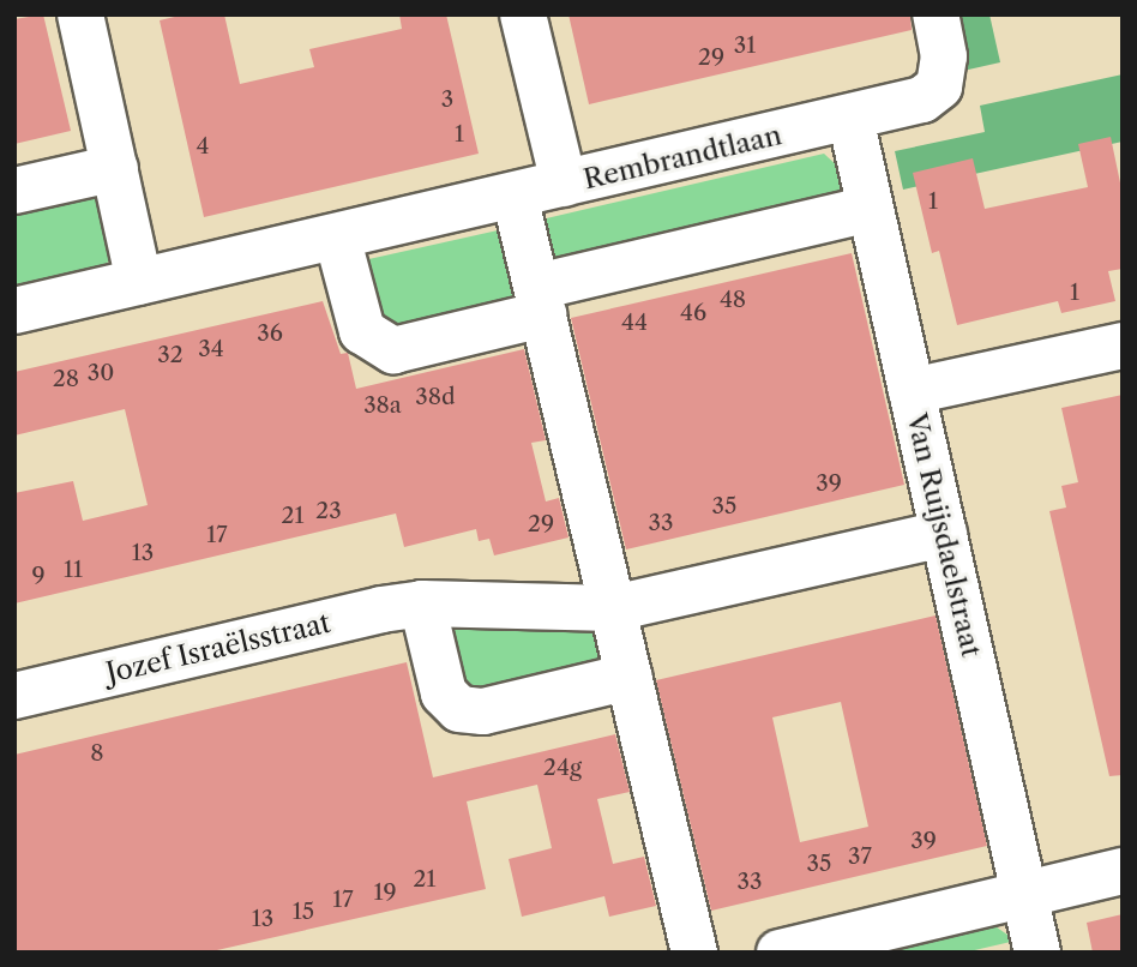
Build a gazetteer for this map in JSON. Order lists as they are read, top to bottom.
{
  "streets": {
    "street": ["Rembrandtlaan", "Van Ruijsdaelstraat", "Jozef Israëlsstraat"]
  },
  "crossings": [
    ["Rembrandtlaan", "Van Ruijsdaelstraat"],
    ["Van Ruijsdaelstraat", "Jozef Israëlsstraat"]
  ],
  "house_numbers": [
    "31",
    "29",
    "3",
    "1",
    "4",
    "1",
    "1",
    "48",
    "46",
    "44",
    "36",
    "34",
    "32",
    "30",
    "28",
    "38d",
    "38a",
    "39",
    "35",
    "23",
    "21",
    "33",
    "29",
    "17",
    "13",
    "11",
    "9",
    "8",
    "24g",
    "39",
    "37",
    "35",
    "21",
    "33",
    "19",
    "17",
    "15",
    "13"
  ]
}
